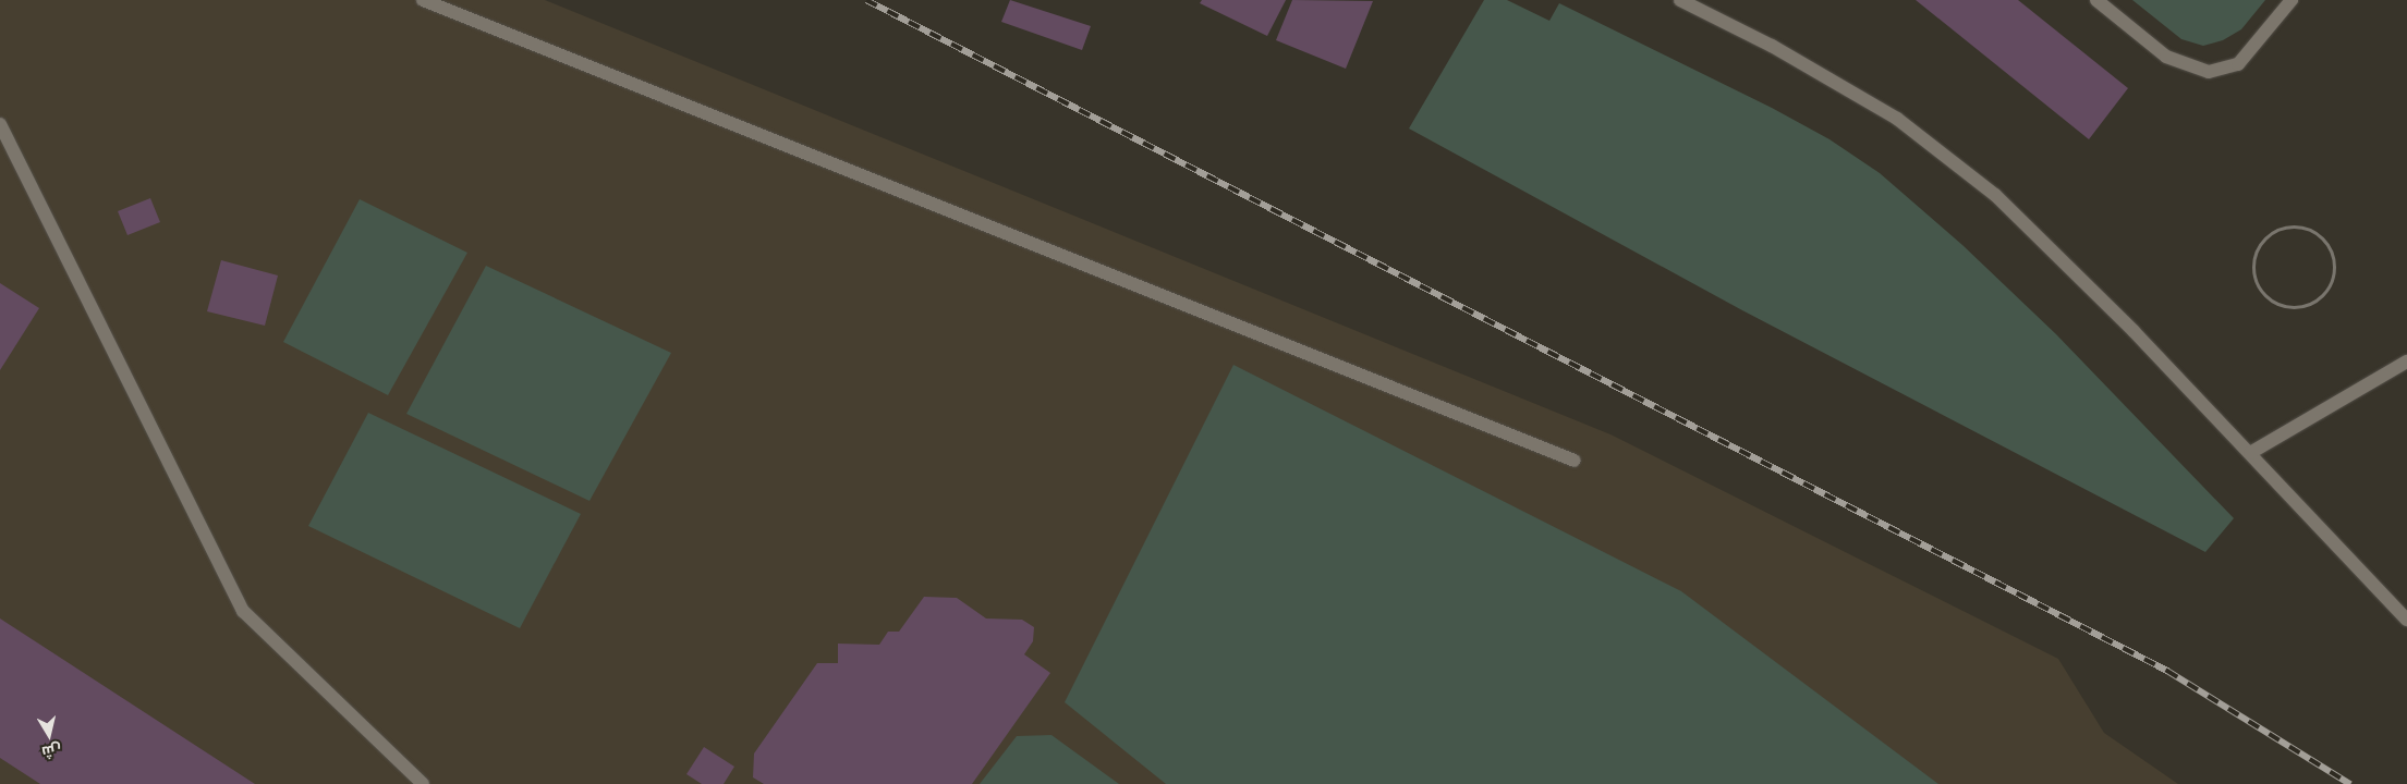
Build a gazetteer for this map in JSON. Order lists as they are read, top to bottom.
{
  "north": "bottom"
}
